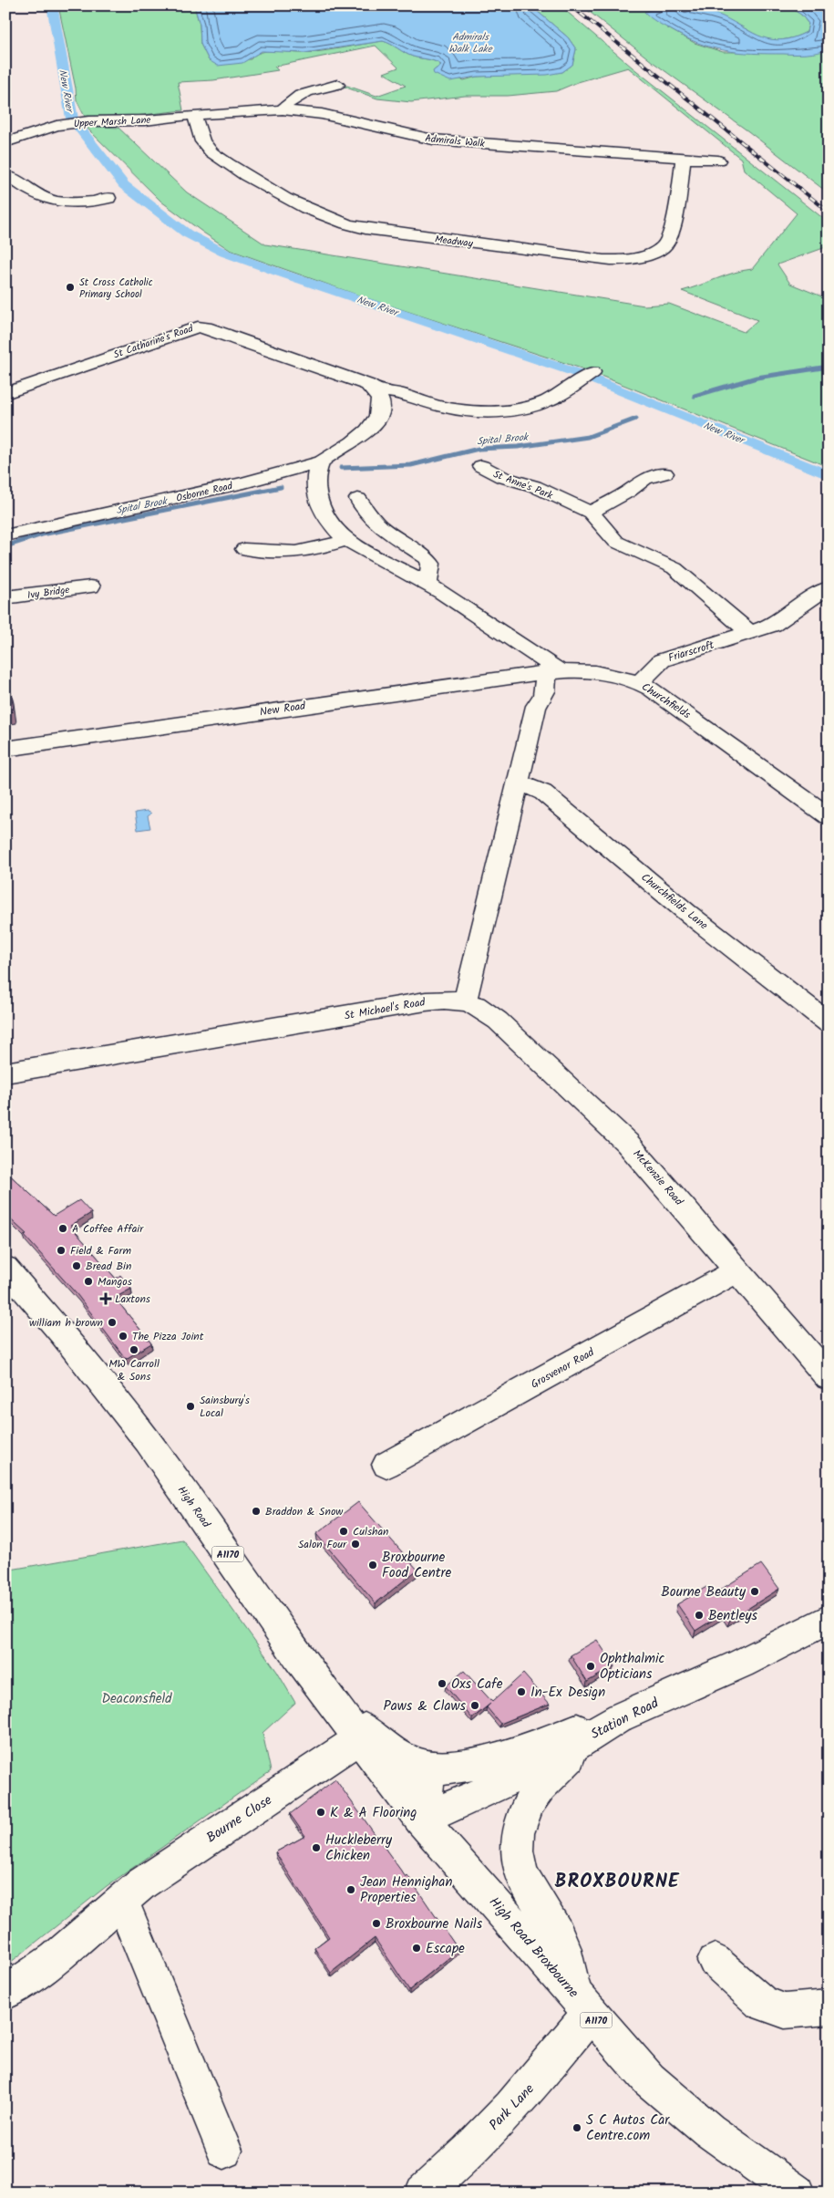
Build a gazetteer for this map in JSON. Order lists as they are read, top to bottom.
{
  "streets": {
    "street": [
      "Upper Marsh Lane",
      "Admirals Walk",
      "Meadway",
      "St Catharine's Road",
      "St Anne's Park",
      "Osborne Road",
      "Ivy Bridge",
      "Friarscroft",
      "Churchfields",
      "New Road",
      "Churchfields Lane",
      "St Michael's Road",
      "McKenzie Road",
      "Grosvenor Road",
      "High Road",
      "A1170",
      "Station Road",
      "Bourne Close",
      "High Road Broxbourne",
      "Park Lane"
    ]
  },
  "crossings": [
    ["Upper Marsh Lane", "Admirals Walk"],
    ["Upper Marsh Lane", "Meadway"],
    ["Admirals Walk", "Meadway"],
    ["St Anne's Park", "Friarscroft"],
    ["Friarscroft", "Churchfields"],
    ["Churchfields", "New Road"],
    ["St Michael's Road", "McKenzie Road"],
    ["McKenzie Road", "Grosvenor Road"],
    ["High Road", "Station Road"],
    ["High Road", "Bourne Close"],
    ["High Road", "High Road Broxbourne"],
    ["Station Road", "High Road Broxbourne"],
    ["High Road Broxbourne", "Park Lane"]
  ],
  "districts": ["BROXBOURNE"],
  "water": ["Admirals Walk Lake", "New River", "Spital Brook"],
  "parks": ["Deaconsfield"],
  "places": {
    "other": [
      "St Cross Catholic Primary School",
      "A Coffee Affair",
      "Field & Farm",
      "Bread Bin",
      "Mangos",
      "william h brown",
      "The Pizza Joint",
      "MW Carroll & Sons",
      "Sainsbury's Local",
      "Braddon & Snow",
      "Culshan",
      "Salon Four",
      "Broxbourne Food Centre",
      "Bourne Beauty",
      "Bentleys",
      "Ophthalmic Opticians",
      "Oxs Cafe",
      "In-Ex Design",
      "Paws & Claws",
      "K & A Flooring",
      "Huckleberry Chicken",
      "Jean Hennighan Properties",
      "Broxbourne Nails",
      "Escape",
      "S C Autos Car Centre.com"
    ],
    "health": ["Laxtons"]
  }
}
